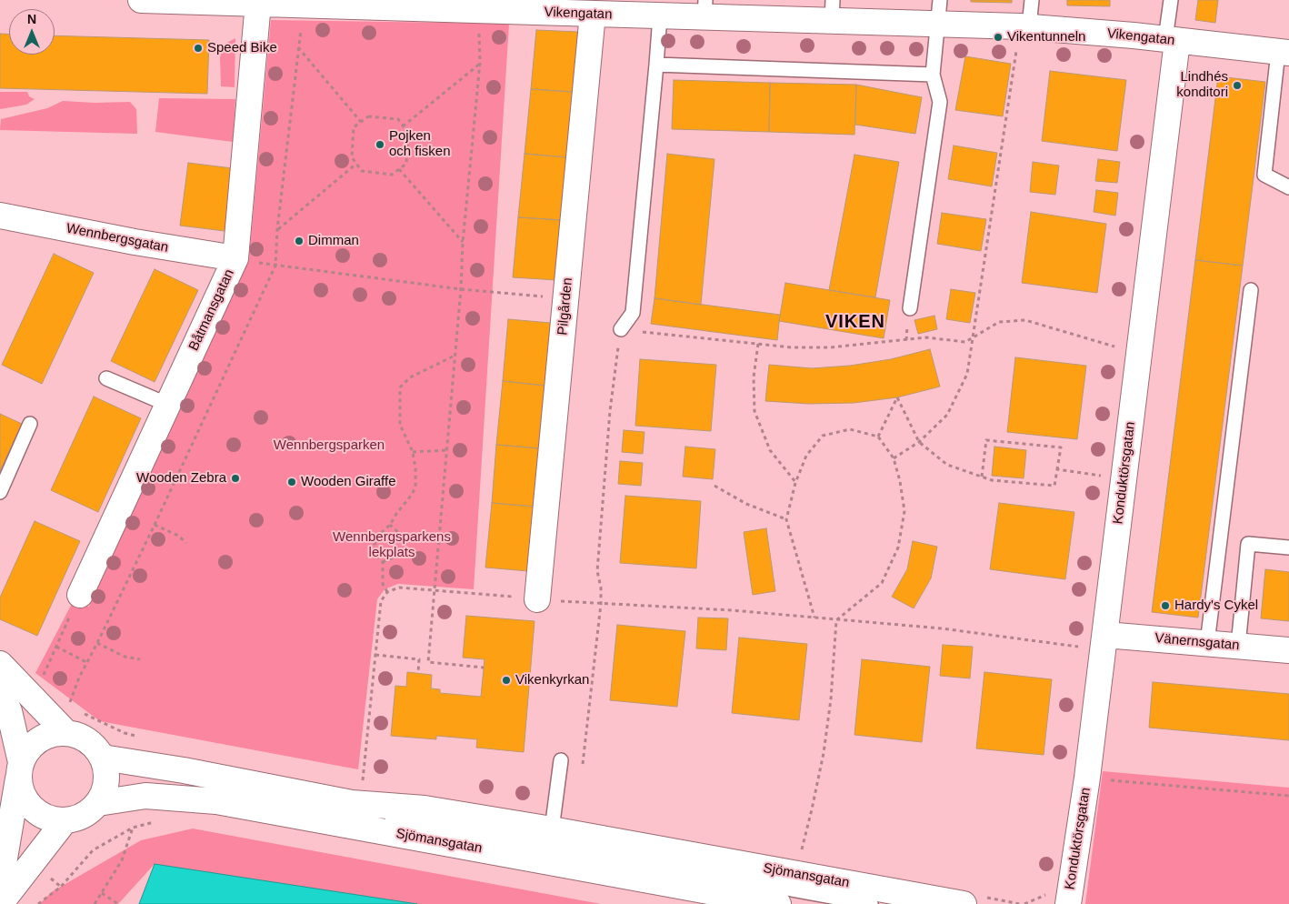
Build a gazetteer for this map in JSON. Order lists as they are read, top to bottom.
{
  "streets": {
    "street": [
      "Vikengatan",
      "Wennbergsgatan",
      "Pilgården",
      "Båtmansgatan",
      "Konduktörsgatan",
      "Vänernsgatan",
      "Sjömansgatan"
    ]
  },
  "crossings": [
    ["Vikengatan", "Pilgården"],
    ["Vikengatan", "Båtmansgatan"],
    ["Vikengatan", "Konduktörsgatan"],
    ["Wennbergsgatan", "Båtmansgatan"],
    ["Konduktörsgatan", "Vänernsgatan"]
  ],
  "districts": ["VIKEN"],
  "parks": ["Wennbergsparken", "Wennbergsparkens lekplats"],
  "places": [
    "Vikentunneln",
    "Speed Bike",
    "Lindhés konditori",
    "Pojken och fisken",
    "Dimman",
    "Wooden Zebra",
    "Wooden Giraffe",
    "Hardy's Cykel",
    "Vikenkyrkan"
  ],
  "north": "top"
}
